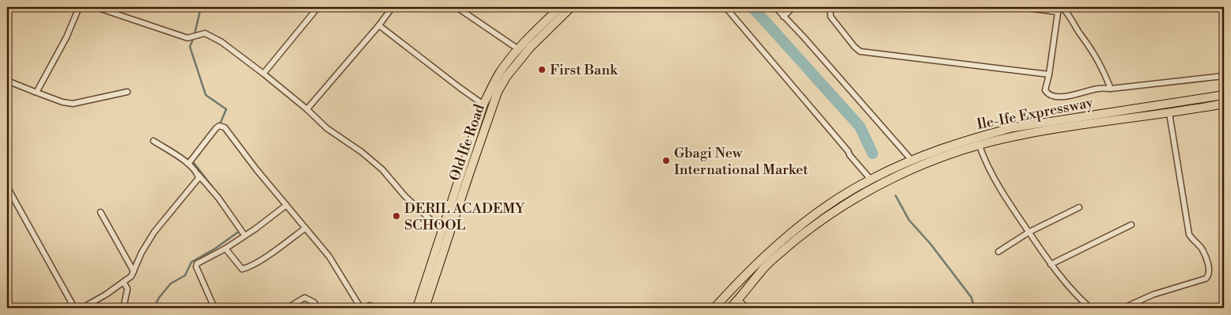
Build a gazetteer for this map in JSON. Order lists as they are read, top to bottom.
{
  "streets": {
    "main road": ["Ile-Ife Expressway", "Old Ife Road"]
  },
  "places": ["First Bank", "Gbagi New International Market", "DERIL ACADEMY SCHOOL"]
}
